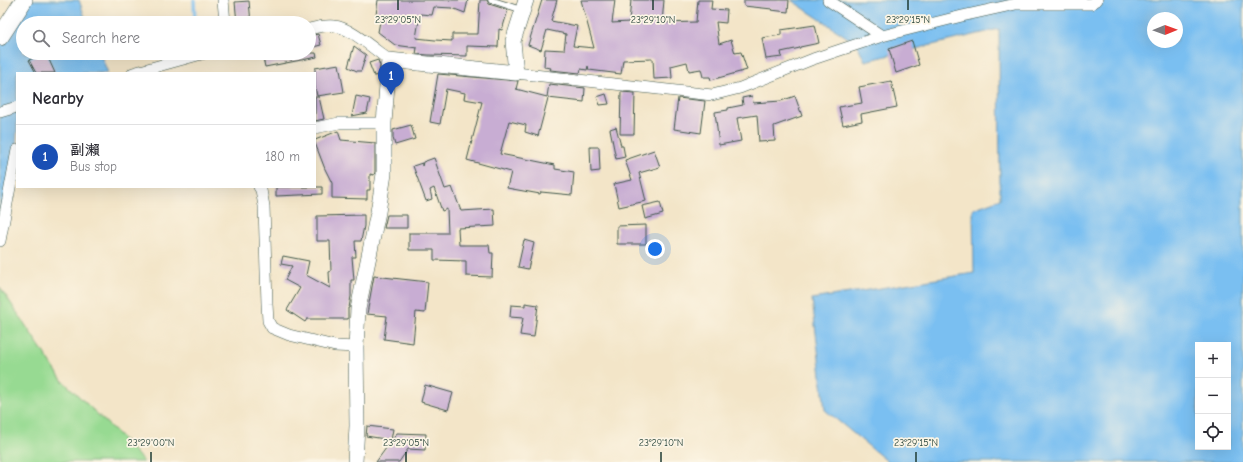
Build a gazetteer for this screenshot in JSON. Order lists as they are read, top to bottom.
{
  "north": "right",
  "page": {
    "search": "Search here",
    "pins": "1",
    "heading": "Nearby",
    "list": [
      {
        "mark": "1",
        "name": "副瀨",
        "note": "Bus stop",
        "value": "180 m"
      }
    ],
    "map_buttons": ["+", "−"]
  },
  "coordinates": [
    "23°29'05\"N",
    "23°29'10\"N",
    "23°29'15\"N",
    "23°29'00\"N"
  ]
}
